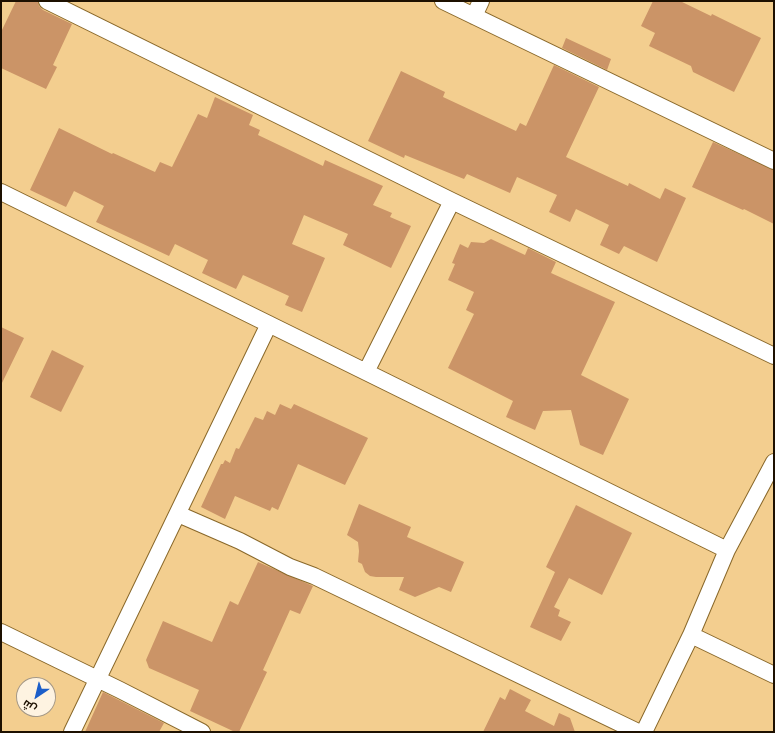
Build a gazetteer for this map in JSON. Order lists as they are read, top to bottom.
{
  "north": "bottom left"
}
